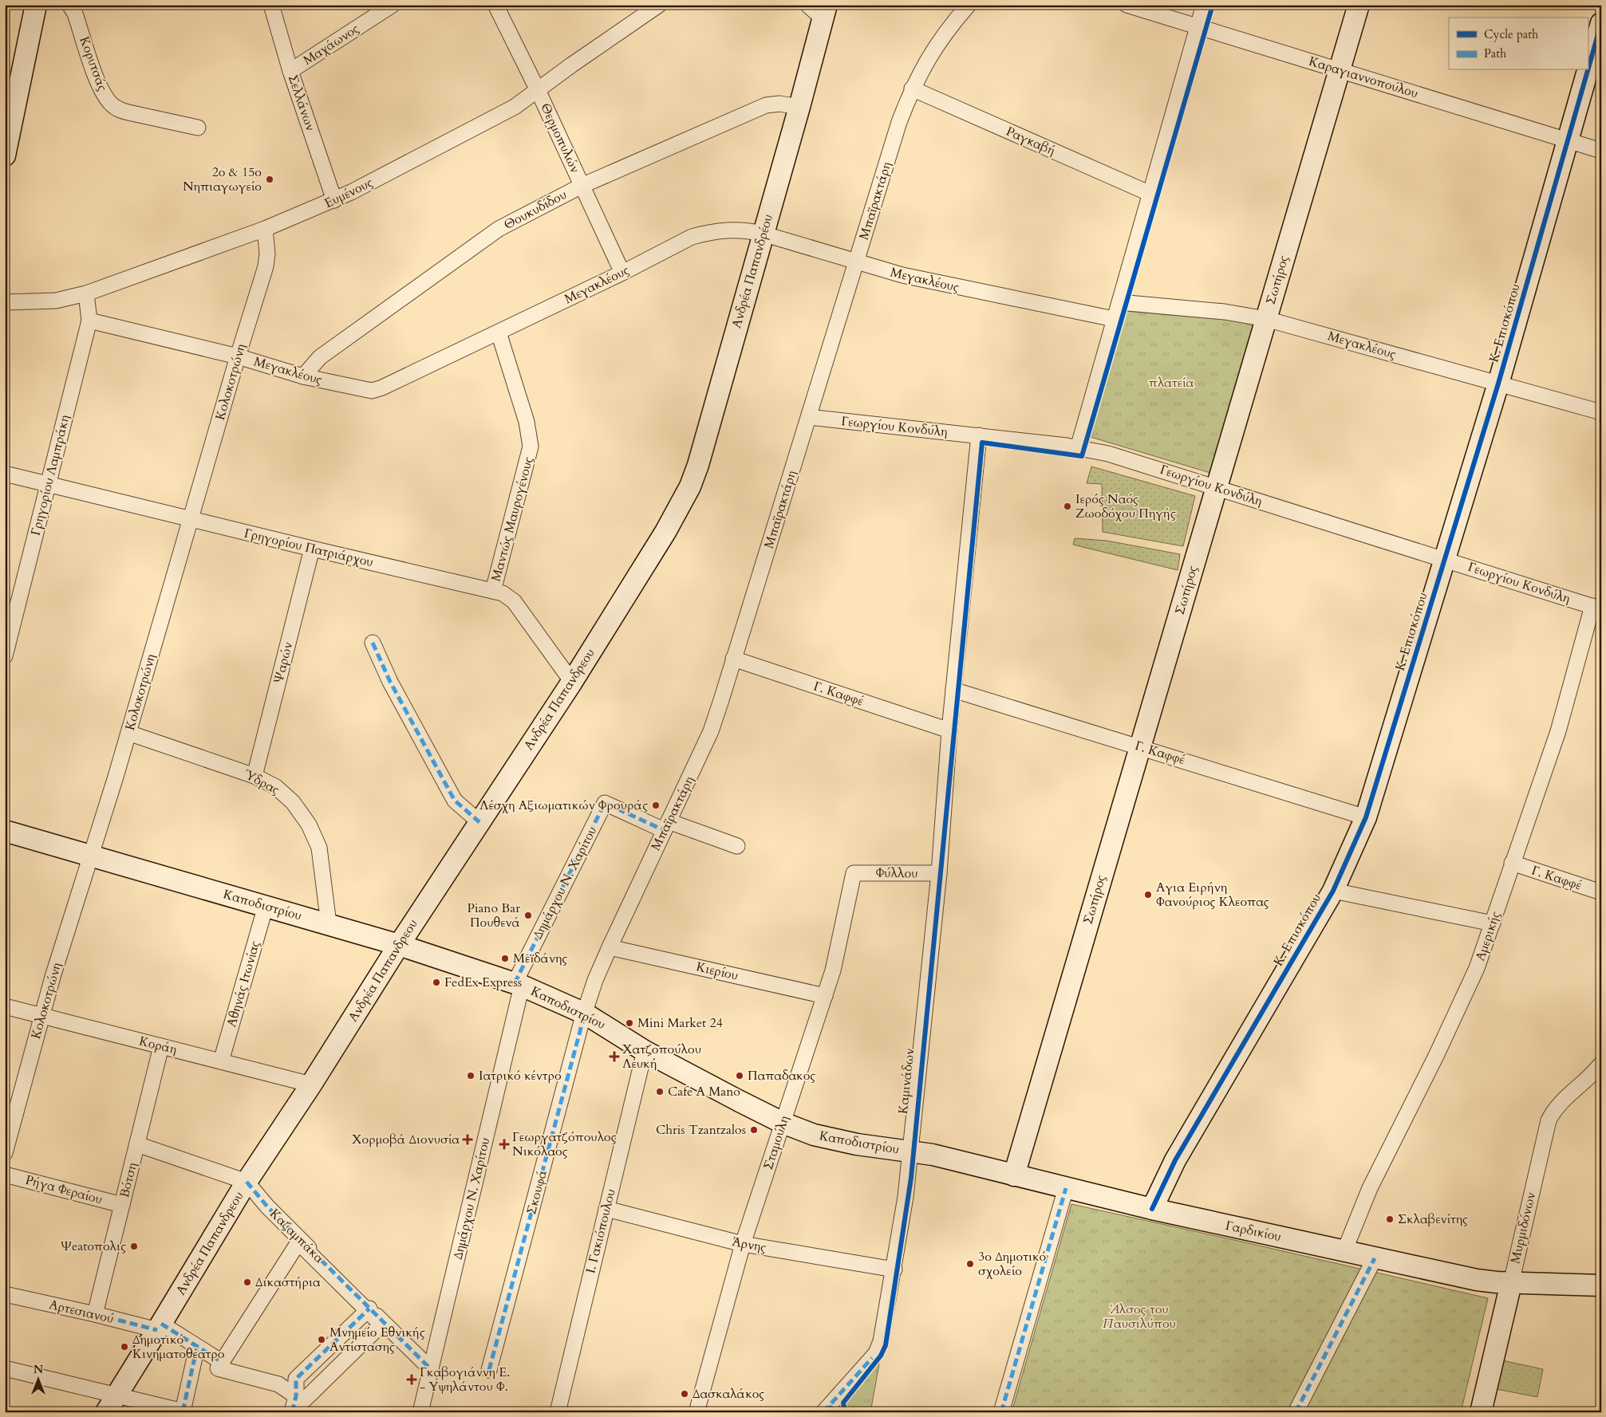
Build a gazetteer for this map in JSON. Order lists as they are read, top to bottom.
{
  "streets": {
    "main road": [
      "Ανδρέα Παπανδρέου",
      "Σωτήρος",
      "Κ. Επισκόπου",
      "Ανδρέα Παπανδρεου",
      "Καποδιστρίου",
      "Μυρμιδόνων",
      "Γαρδικίου"
    ],
    "street": [
      "Μαχάωνος",
      "Κορυτσάς",
      "Καραγιαννοπούλου",
      "Σελλάνων",
      "Θερμοπυλών",
      "Ραγκαβή",
      "Ευμένους",
      "Μπαϊρακτάρη",
      "Θουκυδίδου",
      "Μεγακλέους",
      "Κολοκοτρώνη",
      "Γεωργίου Κονδύλη",
      "Γρηγορίου Λαμπράκη",
      "Μαντώς Μαυρογένους",
      "Γρηγορίου Πατριάρχου",
      "Ψαρών",
      "Γ. Καφφέ",
      "Ύδρας",
      "Φύλλου",
      "Δημάρχου Ν. Χαρίτου",
      "Αμερικής",
      "Κιερίου",
      "Αθηνάς Ιτωνίας",
      "Κοράη",
      "Καμινάδων",
      "Σταμούλη",
      "Βότση",
      "Ρήγα Φεραίου",
      "Σκουφά",
      "Ι. Γακιόπουλου",
      "Καζαμπάκα",
      "Άρνης",
      "Αρτεσιανού"
    ]
  },
  "crossings": [
    ["Μαχάωνος", "Σελλάνων"],
    ["Καραγιαννοπούλου", "Σωτήρος"],
    ["Καραγιαννοπούλου", "Κ. Επισκόπου"],
    ["Σελλάνων", "Ευμένους"],
    ["Θερμοπυλών", "Ευμένους"],
    ["Θερμοπυλών", "Θουκυδίδου"],
    ["Θερμοπυλών", "Μεγακλέους"],
    ["Ραγκαβή", "Μπαϊρακτάρη"],
    ["Ευμένους", "Κολοκοτρώνη"],
    ["Ευμένους", "Γρηγορίου Λαμπράκη"],
    ["Μπαϊρακτάρη", "Μεγακλέους"],
    ["Μπαϊρακτάρη", "Γεωργίου Κονδύλη"],
    ["Μπαϊρακτάρη", "Γ. Καφφέ"],
    ["Μπαϊρακτάρη", "Δημάρχου Ν. Χαρίτου"],
    ["Μπαϊρακτάρη", "Καποδιστρίου"],
    ["Μπαϊρακτάρη", "Κιερίου"],
    ["Μπαϊρακτάρη", "Σκουφά"],
    ["Θουκυδίδου", "Ανδρέα Παπανδρέου"],
    ["Θουκυδίδου", "Μεγακλέους"],
    ["Ανδρέα Παπανδρέου", "Μεγακλέους"],
    ["Ανδρέα Παπανδρέου", "Ανδρέα Παπανδρεου"],
    ["Μεγακλέους", "Σωτήρος"],
    ["Μεγακλέους", "Κ. Επισκόπου"],
    ["Μεγακλέους", "Κολοκοτρώνη"],
    ["Μεγακλέους", "Γρηγορίου Λαμπράκη"],
    ["Μεγακλέους", "Μαντώς Μαυρογένους"],
    ["Σωτήρος", "Γεωργίου Κονδύλη"],
    ["Σωτήρος", "Γ. Καφφέ"],
    ["Σωτήρος", "Γαρδικίου"],
    ["Κ. Επισκόπου", "Γεωργίου Κονδύλη"],
    ["Κ. Επισκόπου", "Γ. Καφφέ"],
    ["Κ. Επισκόπου", "Γαρδικίου"],
    ["Κολοκοτρώνη", "Γρηγορίου Πατριάρχου"],
    ["Κολοκοτρώνη", "Ύδρας"],
    ["Κολοκοτρώνη", "Καποδιστρίου"],
    ["Κολοκοτρώνη", "Κοράη"],
    ["Γεωργίου Κονδύλη", "Αμερικής"],
    ["Γρηγορίου Λαμπράκη", "Γρηγορίου Πατριάρχου"],
    ["Μαντώς Μαυρογένους", "Γρηγορίου Πατριάρχου"],
    ["Γρηγορίου Πατριάρχου", "Ψαρών"],
    ["Γρηγορίου Πατριάρχου", "Ανδρέα Παπανδρεου"],
    ["Ψαρών", "Ύδρας"],
    ["Γ. Καφφέ", "Αμερικής"],
    ["Γ. Καφφέ", "Καμινάδων"],
    ["Ανδρέα Παπανδρεου", "Καποδιστρίου"],
    ["Ανδρέα Παπανδρεου", "Κοράη"],
    ["Ανδρέα Παπανδρεου", "Καζαμπάκα"],
    ["Ανδρέα Παπανδρεου", "Αρτεσιανού"],
    ["Ύδρας", "Καποδιστρίου"],
    ["Φύλλου", "Καμινάδων"],
    ["Φύλλου", "Σταμούλη"],
    ["Δημάρχου Ν. Χαρίτου", "Καποδιστρίου"],
    ["Δημάρχου Ν. Χαρίτου", "Καζαμπάκα"],
    ["Καποδιστρίου", "Αθηνάς Ιτωνίας"],
    ["Καποδιστρίου", "Καμινάδων"],
    ["Καποδιστρίου", "Σταμούλη"],
    ["Καποδιστρίου", "Σκουφά"],
    ["Καποδιστρίου", "Ι. Γακιόπουλου"],
    ["Καποδιστρίου", "Γαρδικίου"],
    ["Αμερικής", "Γαρδικίου"],
    ["Κιερίου", "Σταμούλη"],
    ["Αθηνάς Ιτωνίας", "Κοράη"],
    ["Κοράη", "Βότση"],
    ["Καμινάδων", "Γαρδικίου"],
    ["Καμινάδων", "Άρνης"],
    ["Σταμούλη", "Άρνης"],
    ["Βότση", "Ρήγα Φεραίου"],
    ["Βότση", "Αρτεσιανού"],
    ["Μυρμιδόνων", "Γαρδικίου"],
    ["Ι. Γακιόπουλου", "Άρνης"]
  ],
  "parks": ["πλατεία", "Άλσος του Παυσιλύπου"],
  "places": {
    "other": [
      "2ο & 15ο Νηπιαγωγείο",
      "Ιερός Ναός Ζωοδόχου Πηγής",
      "Λέσχη Αξιωματικών Φρουράς",
      "Αγια Ειρήνη Φανούριος Κλεοπας",
      "Piano Bar Πουθενά",
      "Μεϊδάνης",
      "FedEx Express",
      "Mini Market 24",
      "Ιατρικό κέντρο",
      "Παπαδακος",
      "Cafe A Mano",
      "Chris Tzantzalos",
      "Σκλαβενίτης",
      "Ψeatοπολις",
      "3ο Δημοτικό σχολείο",
      "Δικαστήρια",
      "Μνημείο Εθνικής Αντίστασης",
      "Δημοτικό Κινηματοθέατρο",
      "Δασκαλάκος"
    ],
    "health": [
      "Χατζοπούλου Λευκή",
      "Χορμοβά Διονυσία",
      "Γεωργατζόπουλος Νικόλαος",
      "Γκαβογιάννη Ε. - Υψηλάντου Φ."
    ]
  },
  "legend": ["Cycle path", "Path"],
  "north": "top"
}
